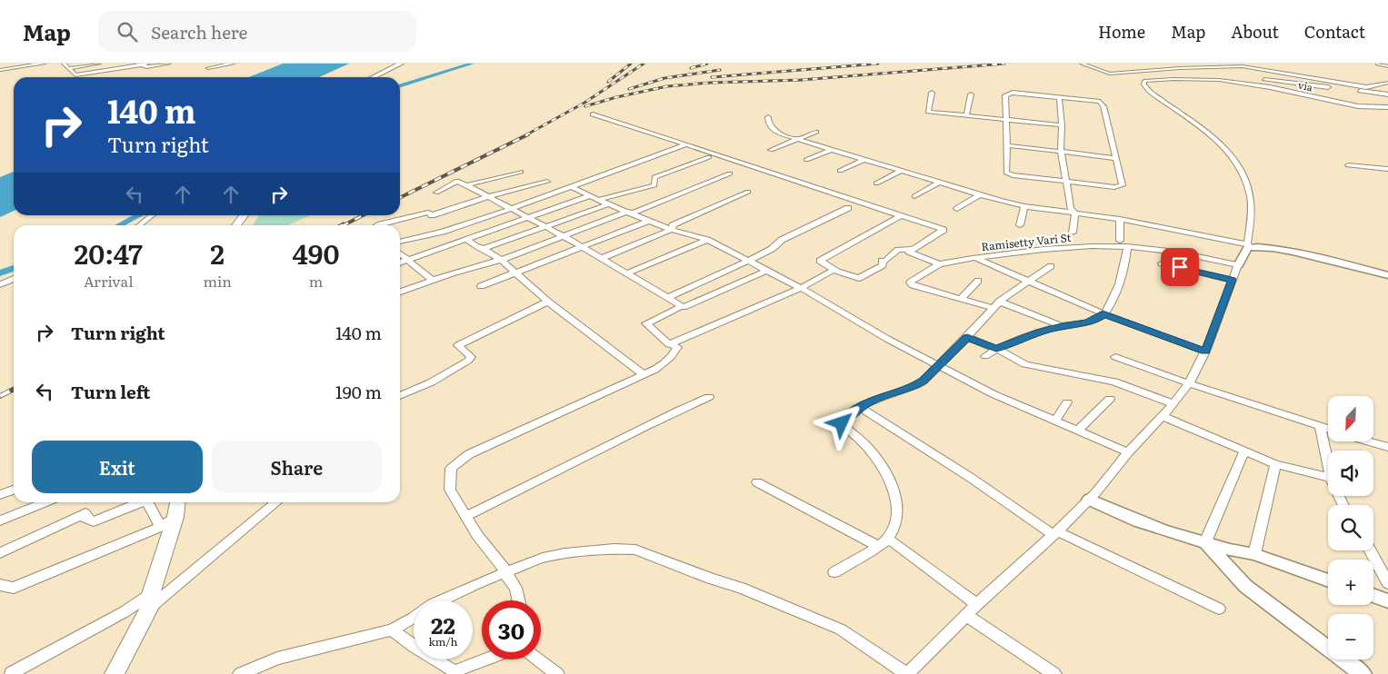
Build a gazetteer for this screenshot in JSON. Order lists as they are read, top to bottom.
{
  "streets": {
    "street": ["via", "Ramisetty Vari St"]
  },
  "north": "bottom left",
  "page": {
    "header": "Map",
    "search": "Search here",
    "nav": [
      "Home",
      "Map",
      "About",
      "Contact"
    ],
    "turn": ["140 m", "Turn right"],
    "eta": [
      "20:47",
      "Arrival",
      "2",
      "min",
      "490",
      "m"
    ],
    "list": [
      {
        "name": "Turn right",
        "value": "140 m"
      },
      {
        "name": "Turn left",
        "value": "190 m"
      }
    ],
    "map_buttons": ["+", "−"],
    "buttons": ["Exit", "Share"],
    "speed": "22 km/h",
    "limit": "30"
  }
}
